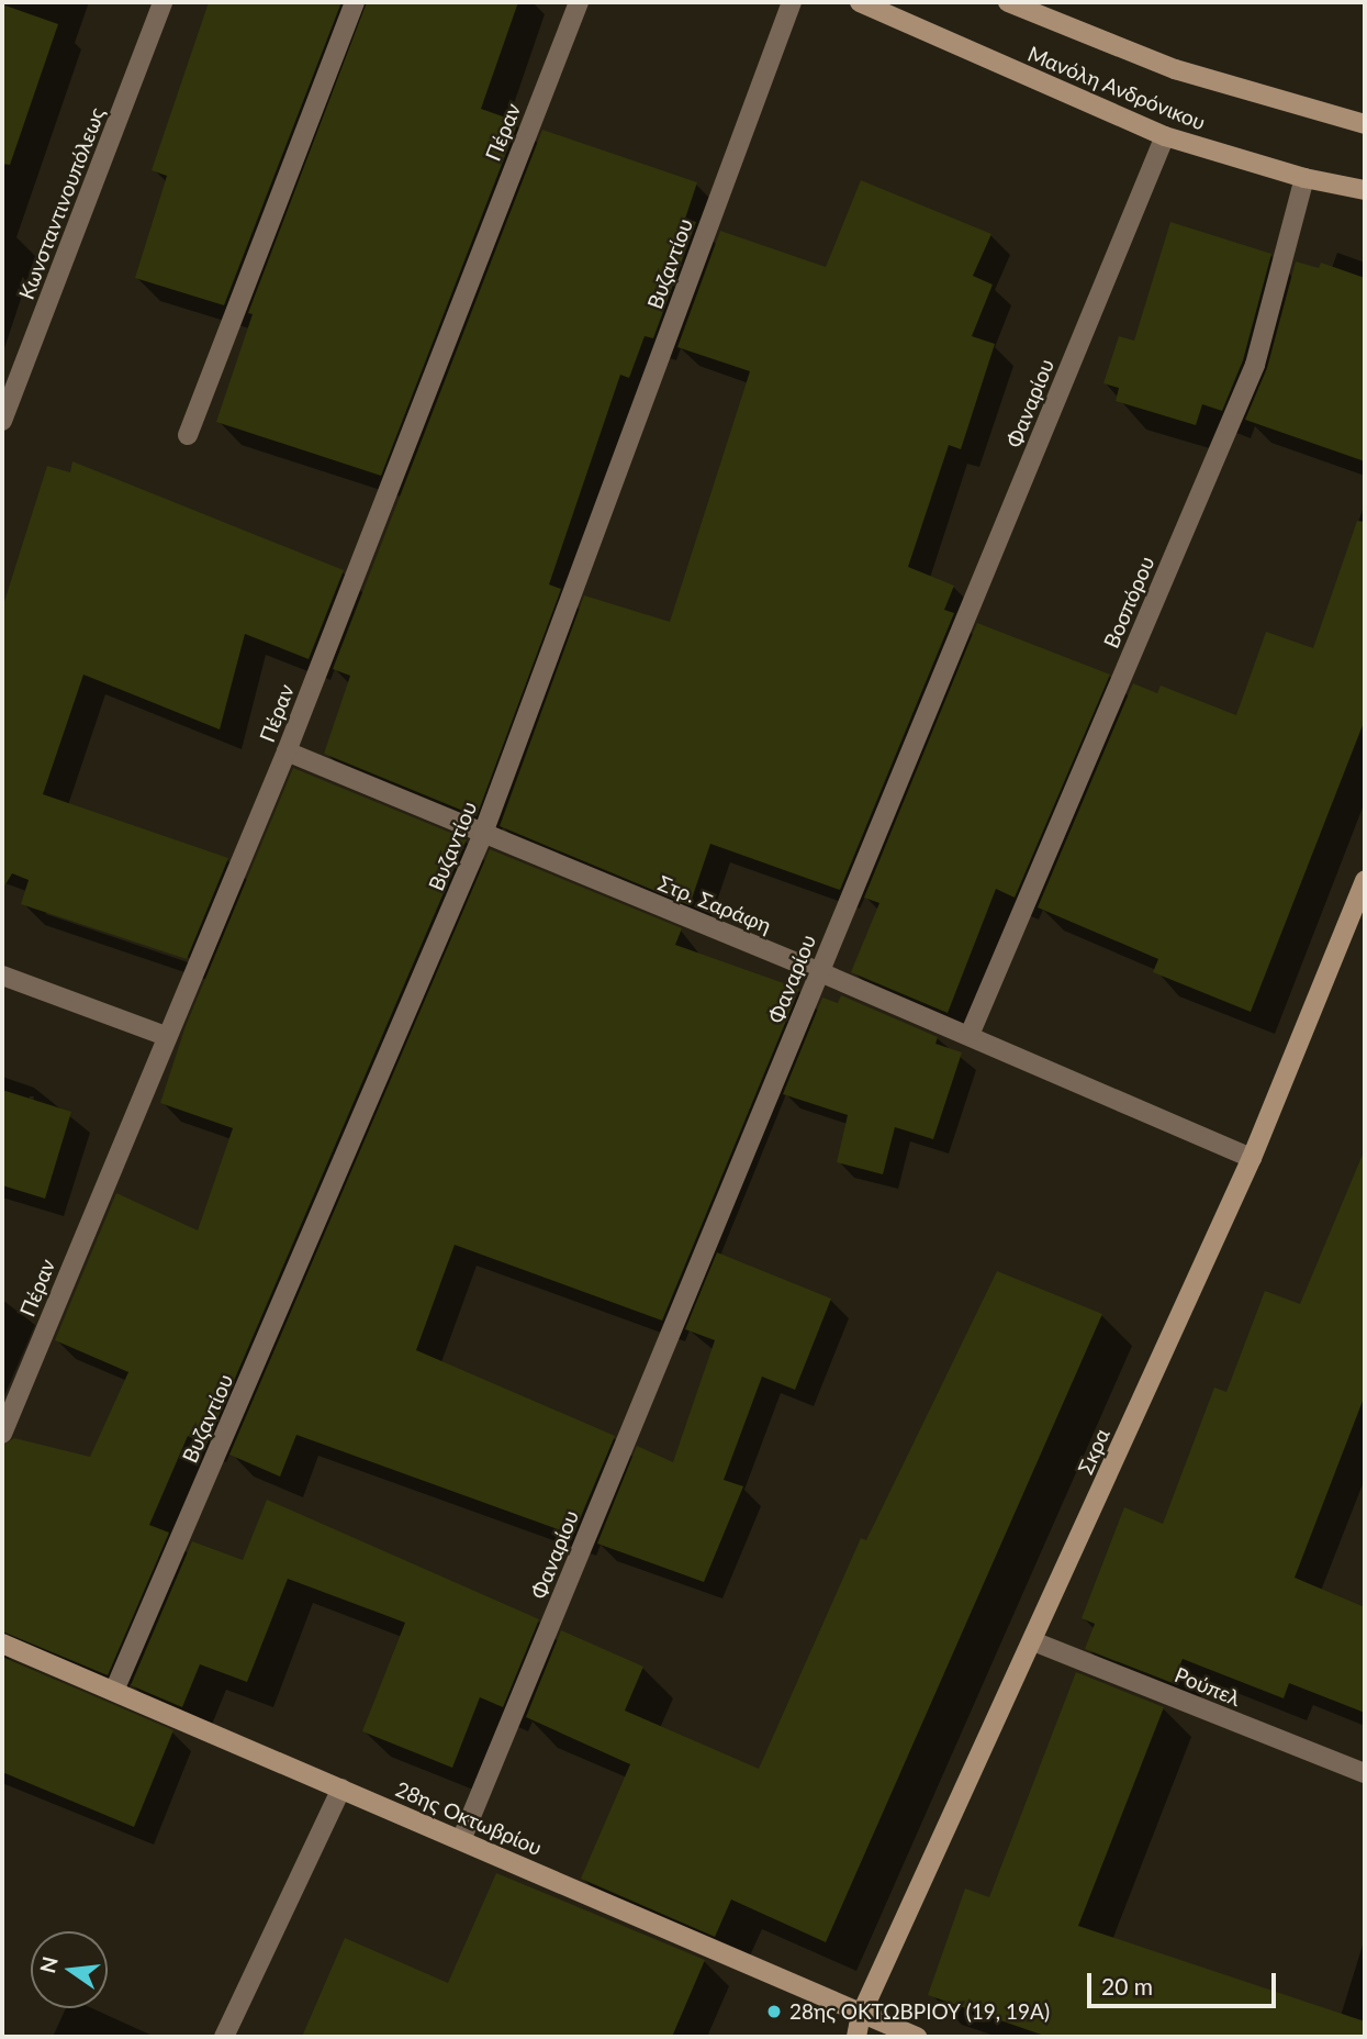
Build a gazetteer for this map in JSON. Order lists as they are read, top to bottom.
{
  "streets": {
    "street": [
      "Μανόλη Ανδρόνικου",
      "Πέραν",
      "Κωνσταντινουπόλεως",
      "Βυζαντίου",
      "Φαναρίου",
      "Βοσπόρου",
      "Στρ. Σαράφη",
      "Σκρα",
      "Ρούπελ",
      "28ης Οκτωβρίου"
    ]
  },
  "crossings": [
    ["Μανόλη Ανδρόνικου", "Φαναρίου"],
    ["Μανόλη Ανδρόνικου", "Βοσπόρου"],
    ["Πέραν", "Στρ. Σαράφη"],
    ["Βυζαντίου", "Στρ. Σαράφη"],
    ["Βυζαντίου", "28ης Οκτωβρίου"],
    ["Φαναρίου", "Στρ. Σαράφη"],
    ["Φαναρίου", "28ης Οκτωβρίου"],
    ["Βοσπόρου", "Στρ. Σαράφη"],
    ["Στρ. Σαράφη", "Σκρα"],
    ["Σκρα", "Ρούπελ"],
    ["Σκρα", "28ης Οκτωβρίου"]
  ],
  "places": ["28ης ΟΚΤΩΒΡΙΟΥ (19, 19Α)"],
  "scale_bar": "20 m",
  "north": "left"
}
